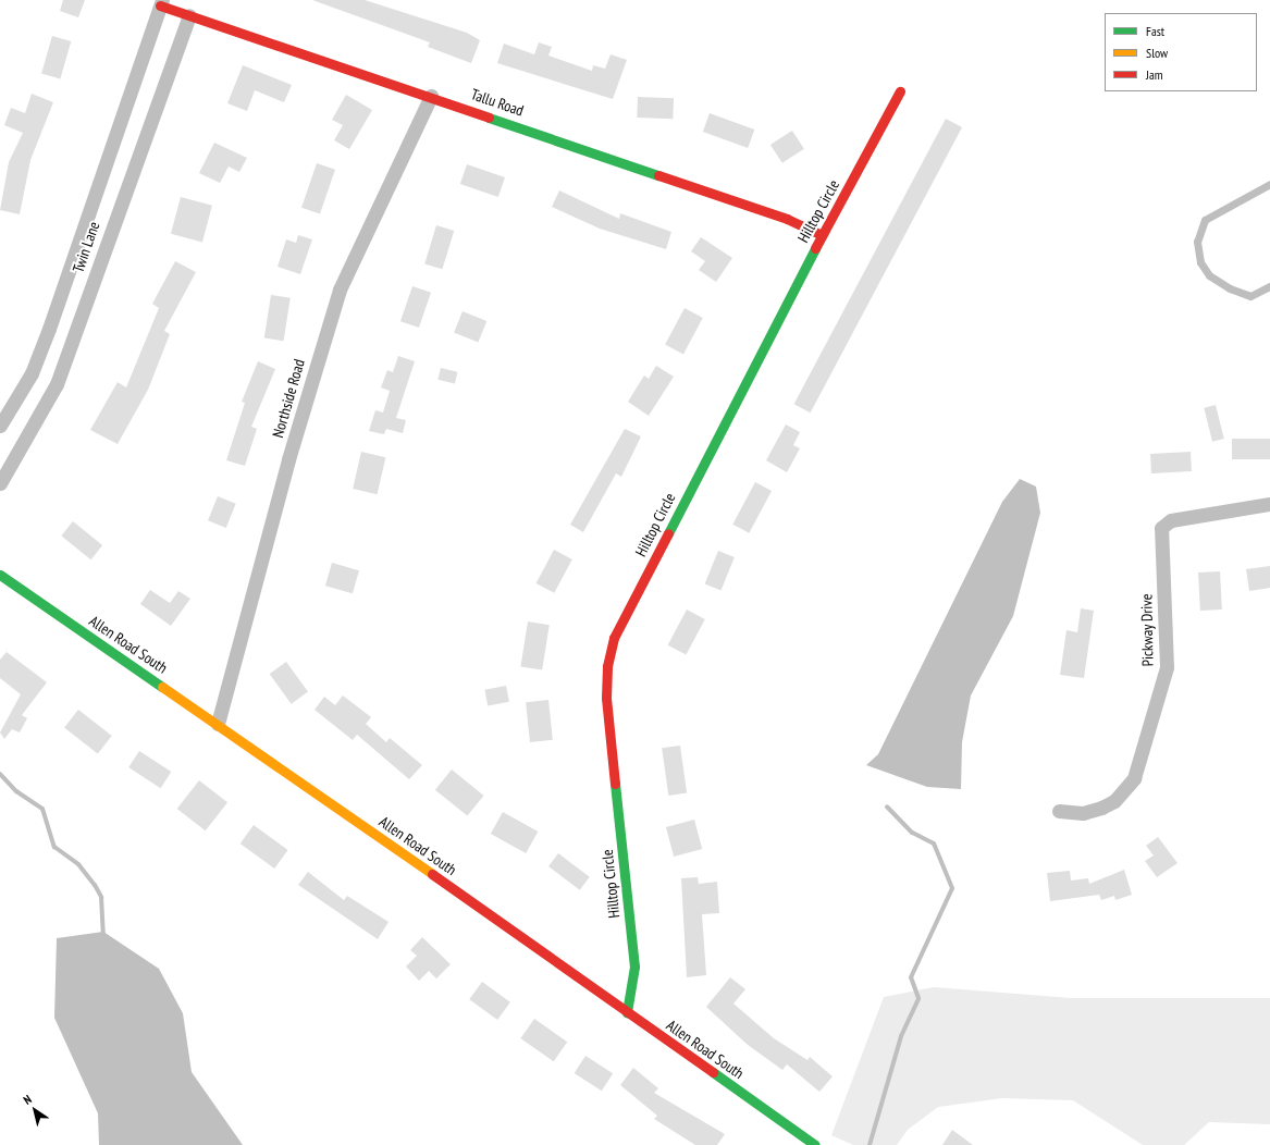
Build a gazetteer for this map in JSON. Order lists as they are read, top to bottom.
{
  "streets": {
    "street": [
      "Tallu Road",
      "Hilltop Circle",
      "Twin Lane",
      "Northside Road",
      "Pickway Drive",
      "Allen Road South"
    ]
  },
  "crossings": [
    ["Tallu Road", "Hilltop Circle"],
    ["Tallu Road", "Twin Lane"],
    ["Tallu Road", "Northside Road"],
    ["Hilltop Circle", "Allen Road South"],
    ["Northside Road", "Allen Road South"]
  ],
  "legend": ["Fast", "Slow", "Jam"],
  "north": "top left"
}
